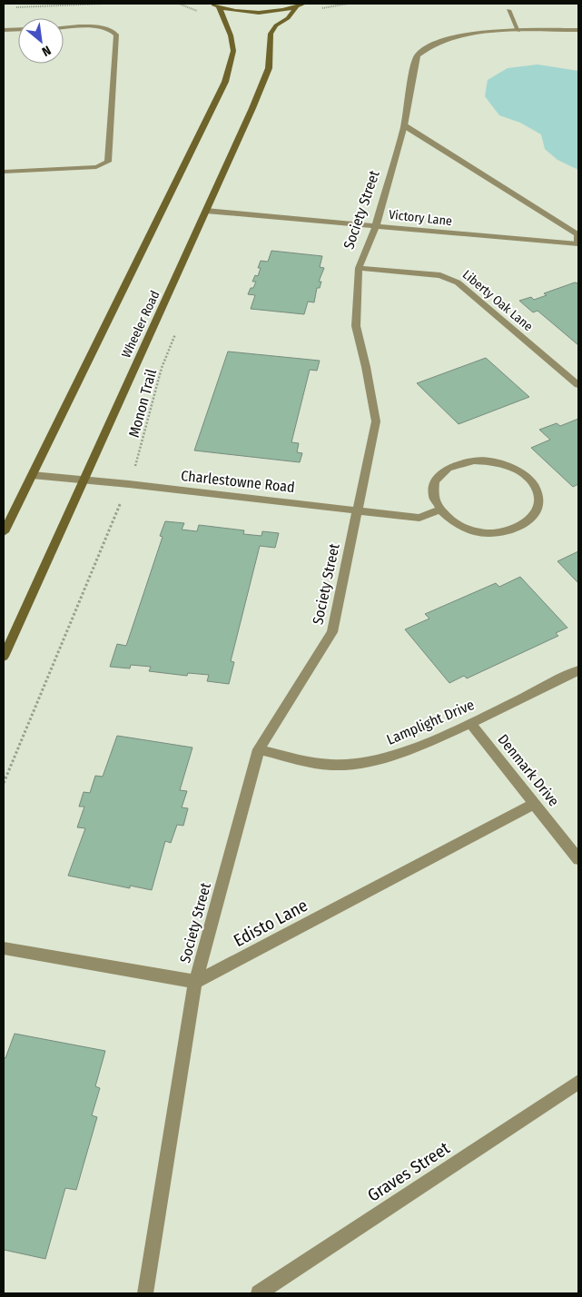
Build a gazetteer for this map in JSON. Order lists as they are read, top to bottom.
{
  "streets": {
    "street": [
      "Society Street",
      "Victory Lane",
      "Liberty Oak Lane",
      "Wheeler Road",
      "Charlestowne Road",
      "Lamplight Drive",
      "Denmark Drive",
      "Edisto Lane",
      "Graves Street"
    ],
    "path": ["Monon Trail"]
  },
  "crossings": [
    ["Society Street", "Victory Lane"],
    ["Society Street", "Liberty Oak Lane"],
    ["Society Street", "Charlestowne Road"],
    ["Society Street", "Lamplight Drive"],
    ["Society Street", "Edisto Lane"],
    ["Victory Lane", "Wheeler Road"],
    ["Wheeler Road", "Charlestowne Road"],
    ["Monon Trail", "Charlestowne Road"],
    ["Lamplight Drive", "Denmark Drive"],
    ["Denmark Drive", "Edisto Lane"]
  ],
  "north": "bottom right"
}
